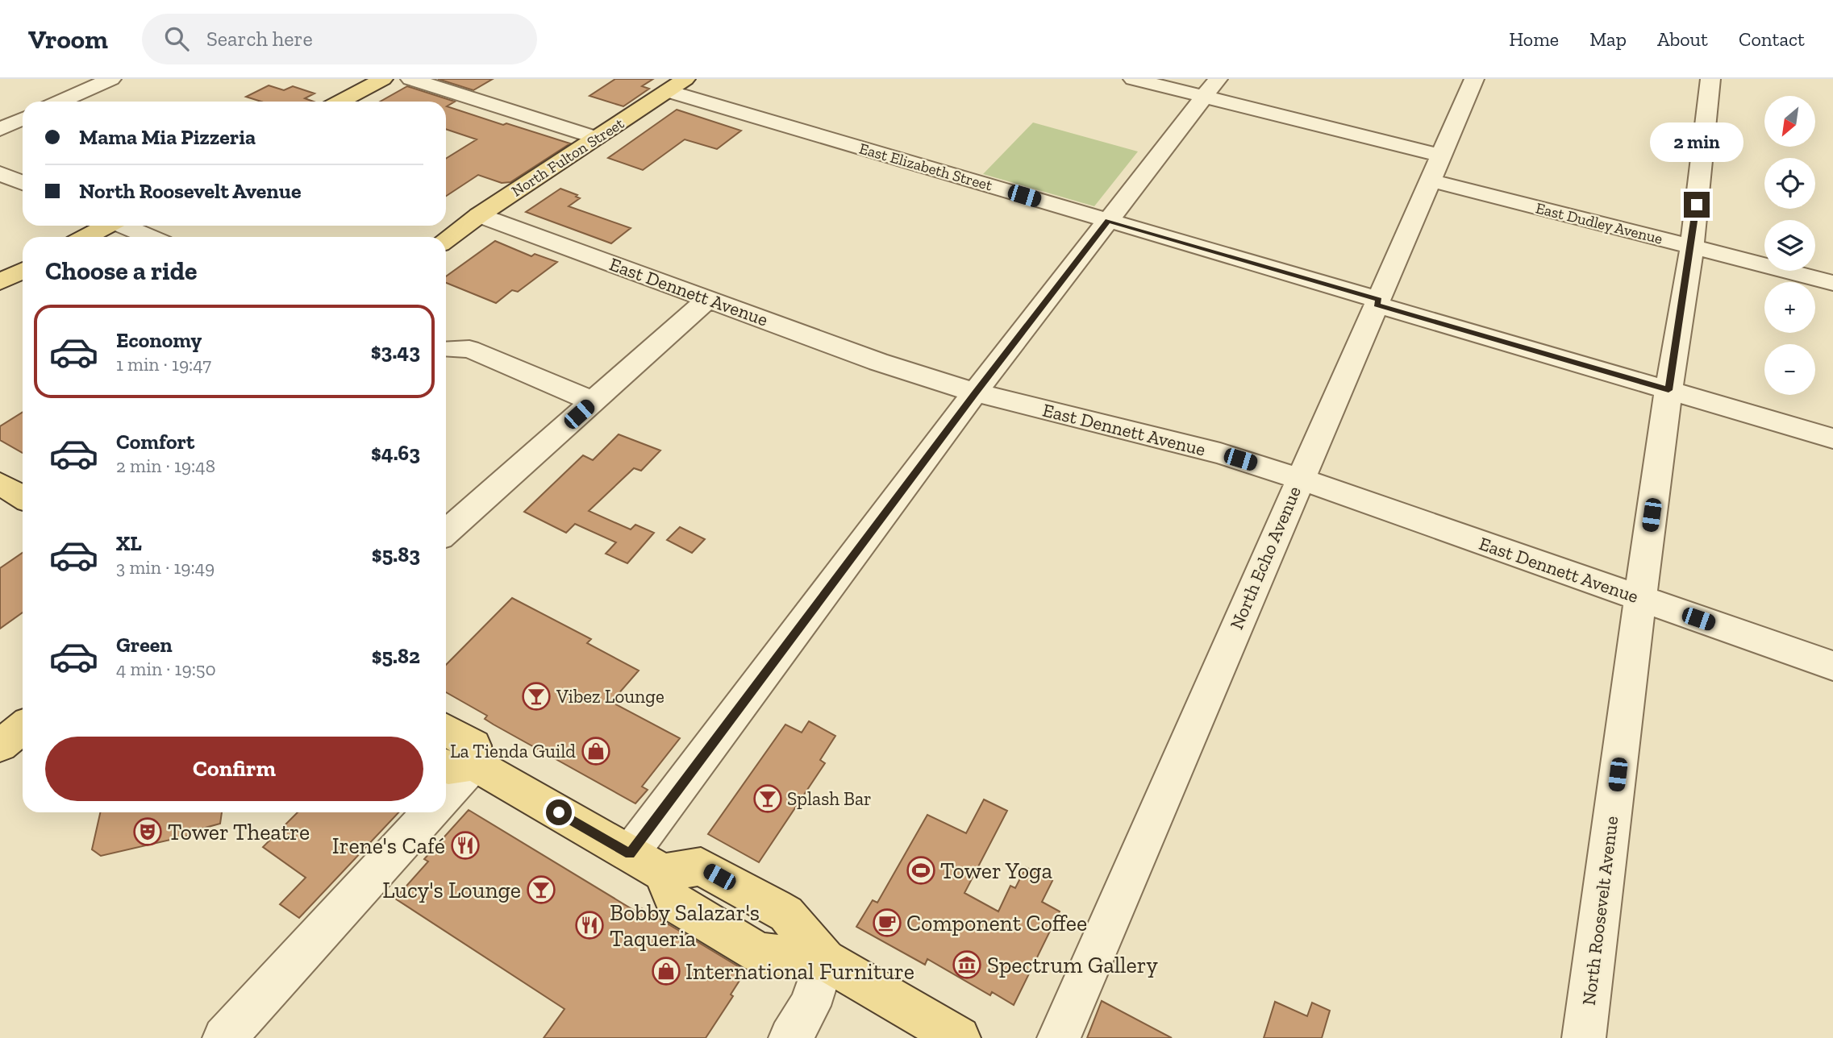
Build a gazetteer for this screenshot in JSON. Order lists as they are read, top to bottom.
{
  "streets": {
    "main road": ["North Fulton Street"],
    "street": [
      "East Elizabeth Street",
      "East Dudley Avenue",
      "East Dennett Avenue",
      "North Echo Avenue",
      "North Roosevelt Avenue"
    ]
  },
  "crossings": [
    ["North Fulton Street", "East Elizabeth Street"],
    ["North Fulton Street", "East Dennett Avenue"],
    ["East Elizabeth Street", "North Echo Avenue"],
    ["East Elizabeth Street", "North Roosevelt Avenue"],
    ["East Dudley Avenue", "North Echo Avenue"],
    ["East Dudley Avenue", "North Roosevelt Avenue"],
    ["East Dennett Avenue", "North Echo Avenue"],
    ["East Dennett Avenue", "North Roosevelt Avenue"]
  ],
  "places": {
    "bar": ["Vibez Lounge", "Splash Bar", "Lucy's Lounge"],
    "shop": ["La Tienda Guild", "International Furniture"],
    "theatre": ["Tower Theatre"],
    "restaurant": ["Irene's Café", "Bobby Salazar's Taqueria"],
    "sports": ["Tower Yoga"],
    "cafe": ["Component Coffee"],
    "museum": ["Spectrum Gallery"]
  },
  "north": "bottom left",
  "page": {
    "header": "Vroom",
    "search": "Search here",
    "nav": [
      "Home",
      "Map",
      "About",
      "Contact"
    ],
    "map_buttons": ["+", "−"],
    "banner": ["Mama Mia Pizzeria", "North Roosevelt Avenue"],
    "bubble": "2 min",
    "heading": "Choose a ride",
    "list": [
      {
        "name": "Economy",
        "note": "1 min · 19:47",
        "value": "$3.43"
      },
      {
        "name": "Comfort",
        "note": "2 min · 19:48",
        "value": "$4.63"
      },
      {
        "name": "XL",
        "note": "3 min · 19:49",
        "value": "$5.83"
      },
      {
        "name": "Green",
        "note": "4 min · 19:50",
        "value": "$5.82"
      }
    ],
    "buttons": "Confirm"
  }
}
